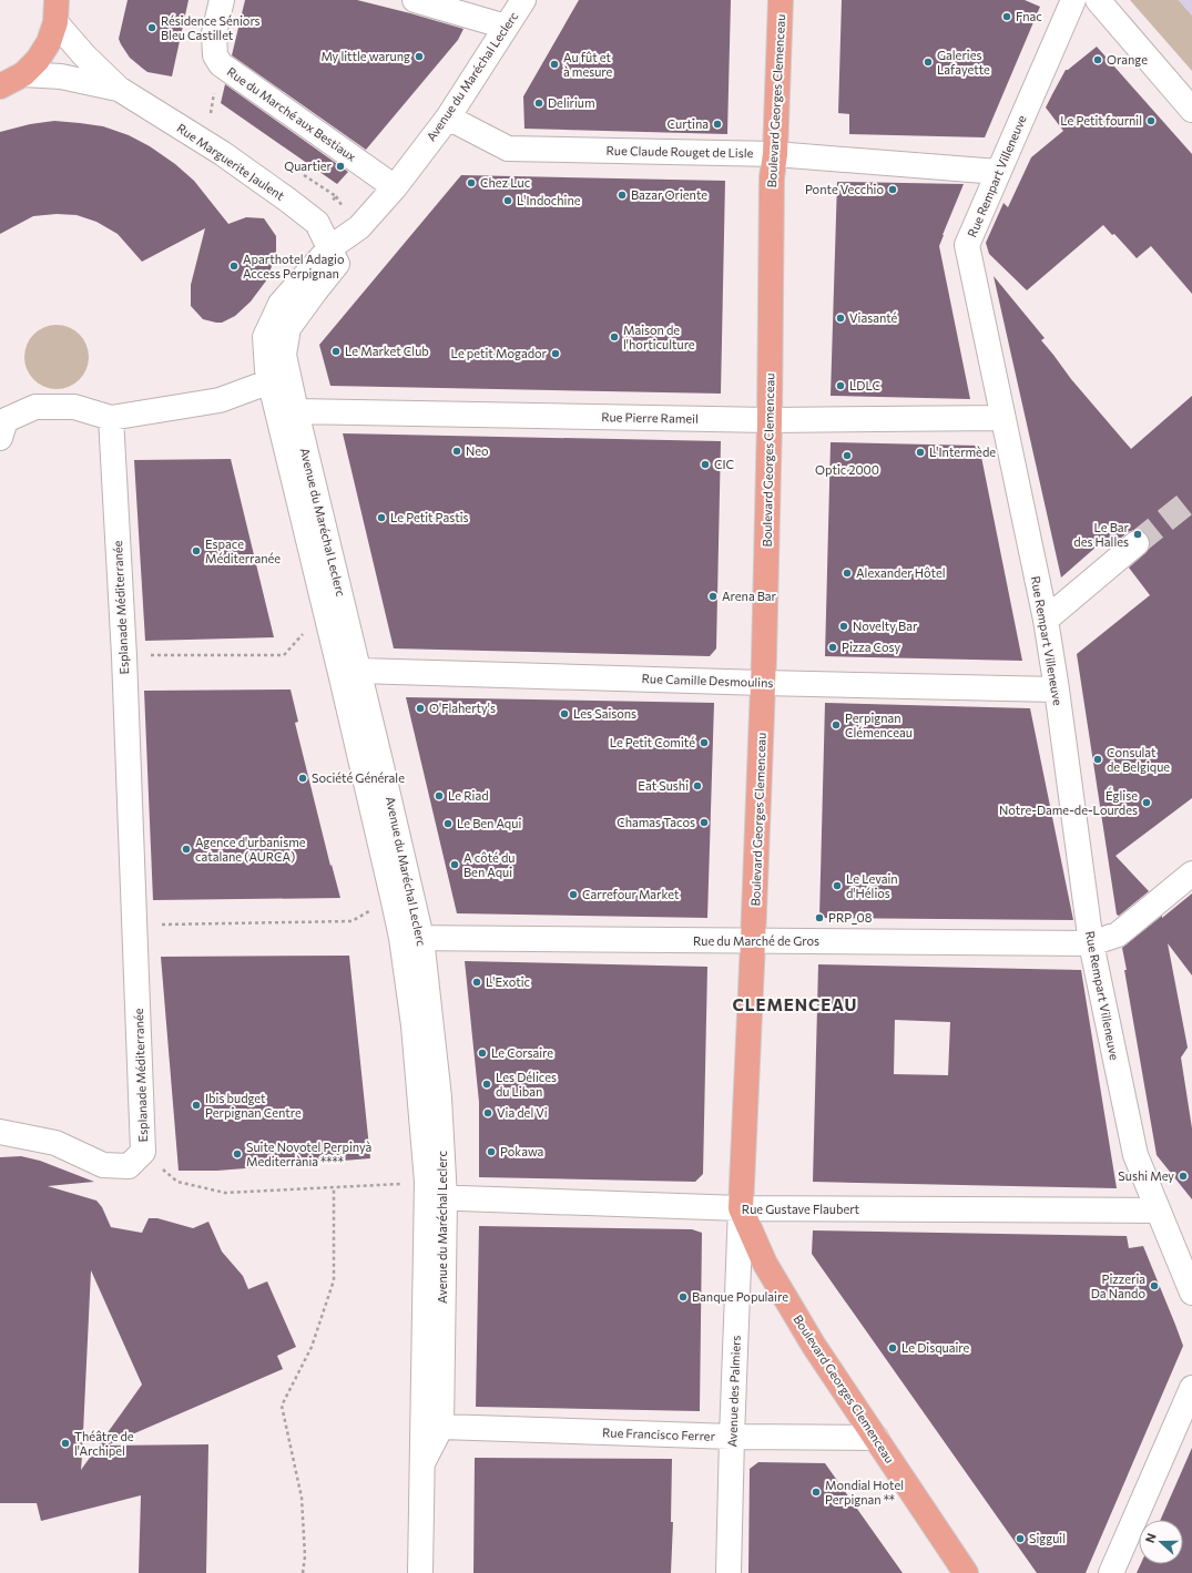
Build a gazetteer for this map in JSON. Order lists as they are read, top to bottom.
{
  "streets": {
    "main road": ["Boulevard Georges Clemenceau"],
    "street": [
      "Avenue du Maréchal Leclerc",
      "Rue du Marché aux Bestiaux",
      "Rue Claude Rouget de Lisle",
      "Rue Marguerite Jaulent",
      "Rue Rempart Villeneuve",
      "Rue Pierre Rameil",
      "Esplanade Méditerranée",
      "Rue Camille Desmoulins",
      "Rue du Marché de Gros",
      "Rue Gustave Flaubert",
      "Avenue des Palmiers",
      "Rue Francisco Ferrer"
    ]
  },
  "crossings": [
    ["Avenue du Maréchal Leclerc", "Rue du Marché aux Bestiaux"],
    ["Avenue du Maréchal Leclerc", "Rue Claude Rouget de Lisle"],
    ["Avenue du Maréchal Leclerc", "Rue Marguerite Jaulent"],
    ["Avenue du Maréchal Leclerc", "Rue Pierre Rameil"],
    ["Avenue du Maréchal Leclerc", "Rue Camille Desmoulins"],
    ["Avenue du Maréchal Leclerc", "Rue du Marché de Gros"],
    ["Avenue du Maréchal Leclerc", "Rue Gustave Flaubert"],
    ["Avenue du Maréchal Leclerc", "Rue Francisco Ferrer"],
    ["Boulevard Georges Clemenceau", "Rue Claude Rouget de Lisle"],
    ["Boulevard Georges Clemenceau", "Rue Pierre Rameil"],
    ["Boulevard Georges Clemenceau", "Rue Camille Desmoulins"],
    ["Boulevard Georges Clemenceau", "Rue du Marché de Gros"],
    ["Boulevard Georges Clemenceau", "Rue Gustave Flaubert"],
    ["Boulevard Georges Clemenceau", "Avenue des Palmiers"],
    ["Boulevard Georges Clemenceau", "Rue Francisco Ferrer"],
    ["Rue Claude Rouget de Lisle", "Rue Rempart Villeneuve"],
    ["Rue Rempart Villeneuve", "Rue Pierre Rameil"],
    ["Rue Rempart Villeneuve", "Rue Camille Desmoulins"],
    ["Rue Rempart Villeneuve", "Rue du Marché de Gros"],
    ["Rue Rempart Villeneuve", "Rue Gustave Flaubert"],
    ["Rue Gustave Flaubert", "Avenue des Palmiers"],
    ["Avenue des Palmiers", "Rue Francisco Ferrer"]
  ],
  "districts": ["CLEMENCEAU"],
  "places": [
    "Fnac",
    "Résidence Séniors Bleu Castillet",
    "My little warung",
    "Orange",
    "Galeries Lafayette",
    "Au fût et à mesure",
    "Delirium",
    "Le Petit fournil",
    "Curtina",
    "Quartier",
    "Chez Luc",
    "Ponte Vecchio",
    "Bazar Oriente",
    "L'Indochine",
    "Aparthotel Adagio Access Perpignan",
    "Viasanté",
    "Maison de l'horticulture",
    "Le Market Club",
    "Le petit Mogador",
    "LDLC",
    "Neo",
    "L'Intermède",
    "Optic 2000",
    "CIC",
    "Le Petit Pastis",
    "Le Bar des Halles",
    "Espace Méditerranée",
    "Alexander Hôtel",
    "Arena Bar",
    "Novelty Bar",
    "Pizza Cosy",
    "O'Flaherty's",
    "Les Saisons",
    "Perpignan Clémenceau",
    "Le Petit Comité",
    "Consulat de Belgique",
    "Société Générale",
    "Eat Sushi",
    "Le Riad",
    "Église Notre-Dame-de-Lourdes",
    "Chamas Tacos",
    "Le Ben Aqui",
    "Agence d'urbanisme catalane (AURCA)",
    "A côté du Ben Aqui",
    "Le Levain d'Hélios",
    "Carrefour Market",
    "PRP_08",
    "L'Exotic",
    "Le Corsaire",
    "Les Délices du Liban",
    "Ibis budget Perpignan Centre",
    "Via del Vi",
    "Pokawa",
    "Suite Novotel Perpinyà Mediterrània ****",
    "Sushi Mey",
    "Pizzeria Da Nando",
    "Banque Populaire",
    "Le Disquaire",
    "Théâtre de l'Archipel",
    "Mondial Hotel Perpignan **",
    "Sigguil"
  ],
  "north": "left"
}
